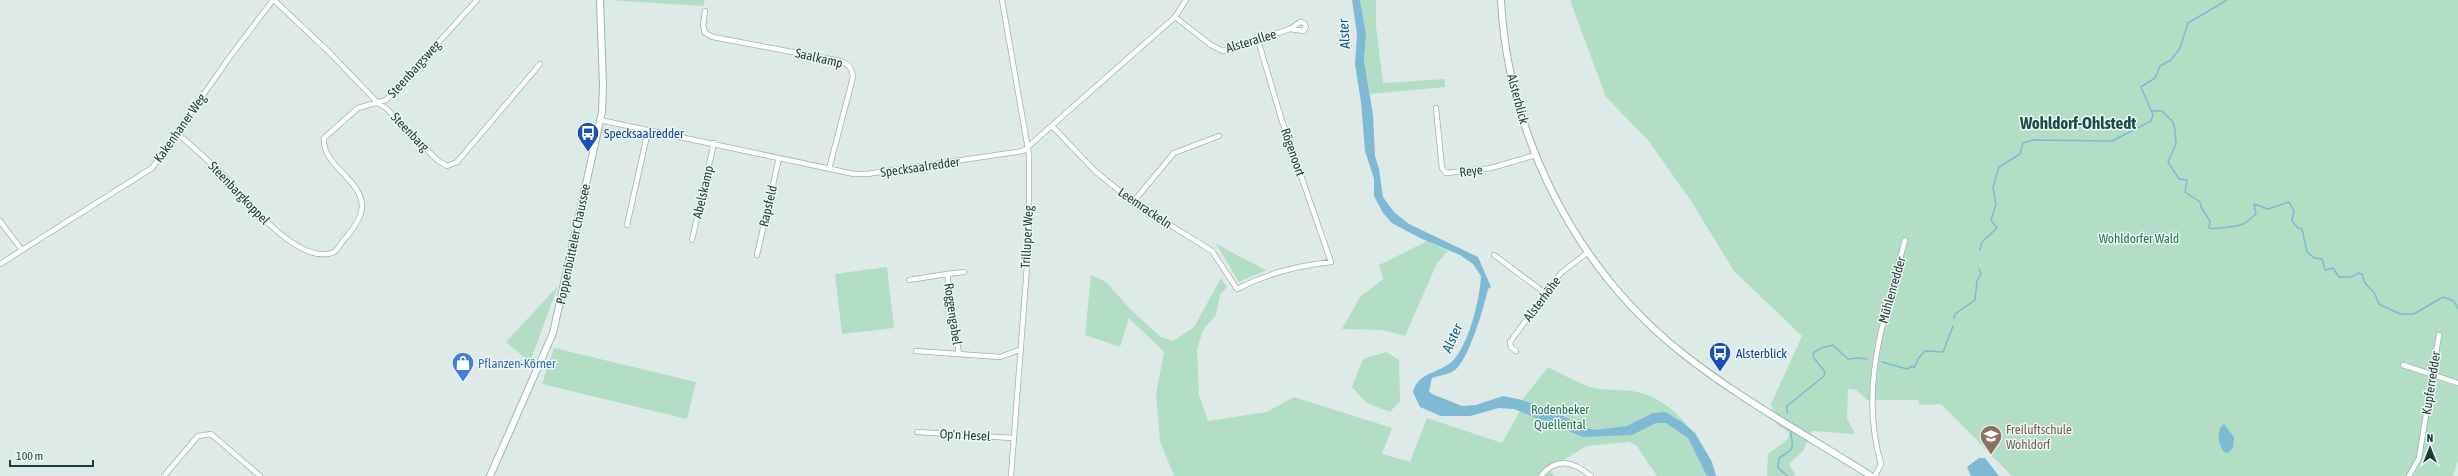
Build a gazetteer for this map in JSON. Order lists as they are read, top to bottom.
{
  "streets": {
    "street": [
      "Alsterallee",
      "Saalkamp",
      "Steenbargsweg",
      "Alsterblick",
      "Kakenhaner Weg",
      "Steenbarg",
      "Rögenoort",
      "Specksaalredder",
      "Reye",
      "Abelskamp",
      "Steenbargkoppel",
      "Rapsfeld",
      "Leemrackeln",
      "Trilluper Weg",
      "Poppenbütteler Chaussee",
      "Mühlenredder",
      "Alsterhöhe",
      "Roggengabel",
      "Kupferredder",
      "Op'n Hesel"
    ]
  },
  "crossings": [
    ["Alsterallee", "Rögenoort"],
    ["Alsterallee", "Specksaalredder"],
    ["Saalkamp", "Specksaalredder"],
    ["Steenbargsweg", "Steenbarg"],
    ["Steenbargsweg", "Steenbargkoppel"],
    ["Alsterblick", "Reye"],
    ["Alsterblick", "Alsterhöhe"],
    ["Kakenhaner Weg", "Steenbarg"],
    ["Kakenhaner Weg", "Steenbargkoppel"],
    ["Rögenoort", "Leemrackeln"],
    ["Specksaalredder", "Abelskamp"],
    ["Specksaalredder", "Rapsfeld"],
    ["Specksaalredder", "Leemrackeln"],
    ["Specksaalredder", "Trilluper Weg"],
    ["Specksaalredder", "Poppenbütteler Chaussee"],
    ["Trilluper Weg", "Roggengabel"],
    ["Trilluper Weg", "Op'n Hesel"]
  ],
  "districts": ["Wohldorf-Ohlstedt"],
  "water": ["Alster"],
  "parks": ["Wohldorfer Wald", "Rodenbeker Quellental"],
  "places": {
    "bus stop": ["Specksaalredder", "Alsterblick"],
    "shop": ["Pflanzen-Körner"],
    "school or university": ["Freiluftschule Wohldorf"]
  },
  "scale_bar": "100 m",
  "north": "top"
}
